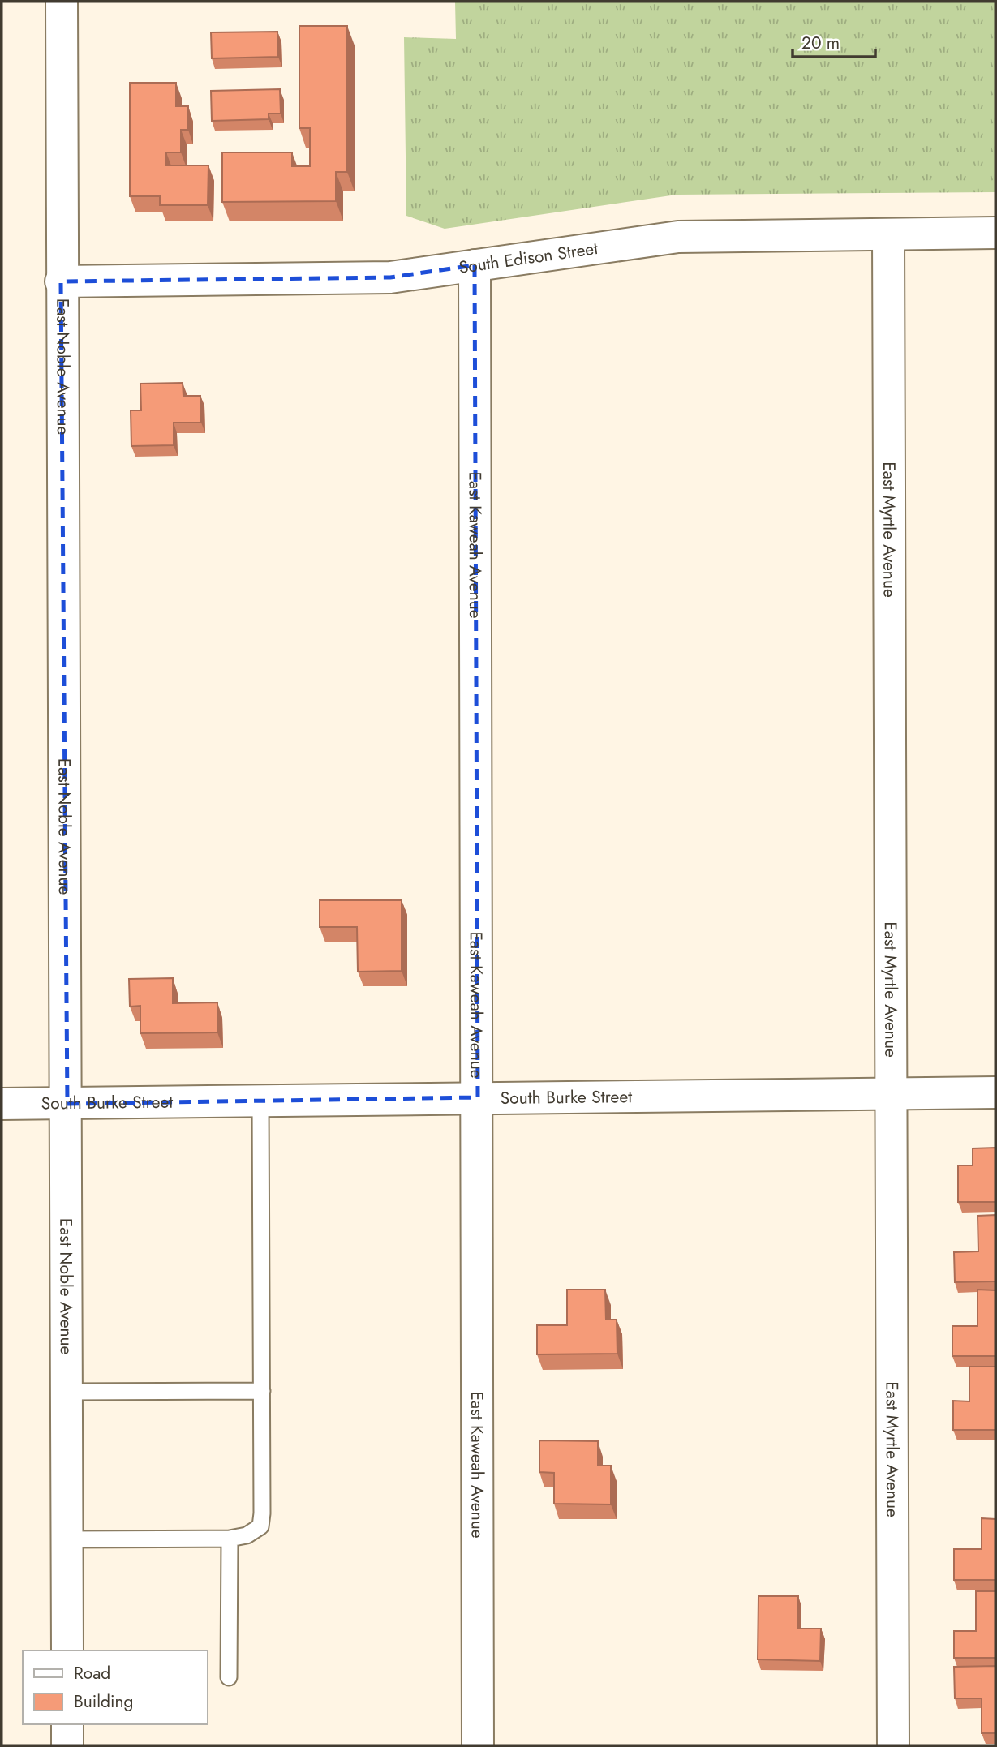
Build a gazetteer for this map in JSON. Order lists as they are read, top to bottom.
{
  "streets": {
    "street": [
      "South Edison Street",
      "East Noble Avenue",
      "East Myrtle Avenue",
      "East Kaweah Avenue",
      "South Burke Street"
    ]
  },
  "crossings": [
    ["South Edison Street", "East Noble Avenue"],
    ["South Edison Street", "East Myrtle Avenue"],
    ["South Edison Street", "East Kaweah Avenue"],
    ["East Noble Avenue", "South Burke Street"],
    ["East Myrtle Avenue", "South Burke Street"],
    ["East Kaweah Avenue", "South Burke Street"]
  ],
  "legend": ["Road", "Building"],
  "scale_bar": "20 m"
}
